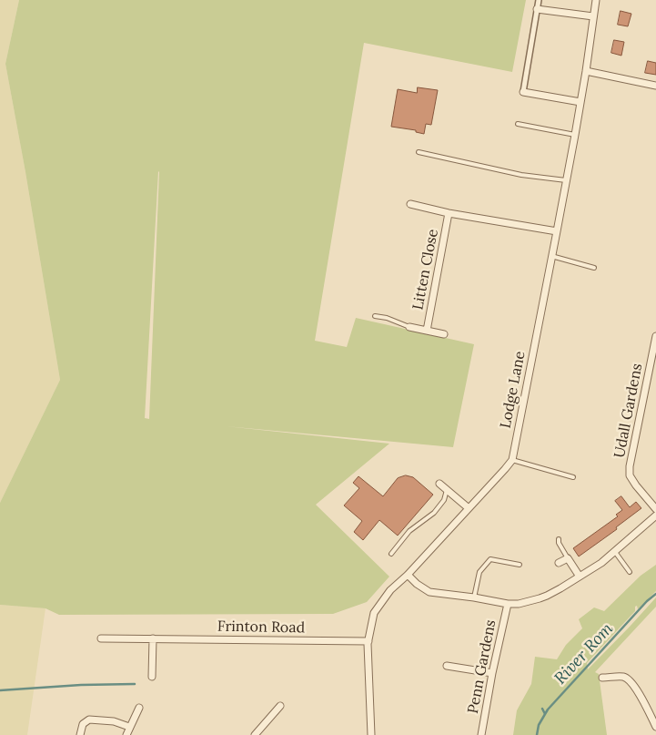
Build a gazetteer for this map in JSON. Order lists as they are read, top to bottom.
{
  "streets": {
    "street": [
      "Litten Close",
      "Lodge Lane",
      "Udall Gardens",
      "Frinton Road",
      "Penn Gardens"
    ]
  },
  "crossings": [
    ["Litten Close", "Lodge Lane"]
  ],
  "water": ["River Rom"]
}
